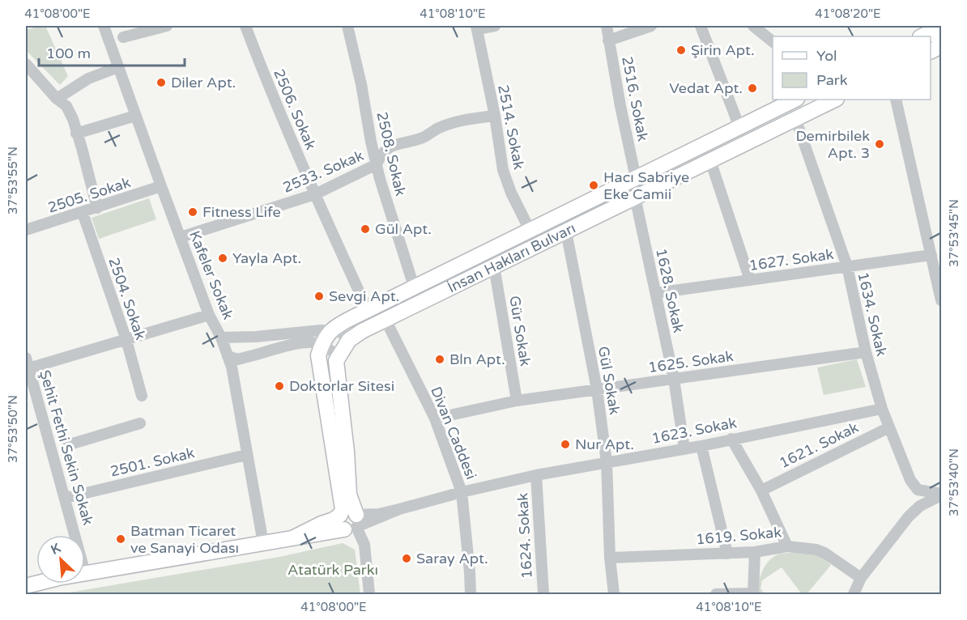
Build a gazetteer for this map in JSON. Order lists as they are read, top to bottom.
{
  "streets": {
    "main road": ["İnsan Hakları Bulvarı"],
    "street": [
      "2516. Sokak",
      "2506. Sokak",
      "2514. Sokak",
      "2508. Sokak",
      "2533. Sokak",
      "2505. Sokak",
      "1627. Sokak",
      "Kafeler Sokak",
      "1628. Sokak",
      "2504. Sokak",
      "1634. Sokak",
      "Gür Sokak",
      "1625. Sokak",
      "Gül Sokak",
      "1623. Sokak",
      "Divan Caddesi",
      "1621. Sokak",
      "Şehit Fethi Sekin Sokak",
      "2501. Sokak",
      "1624. Sokak",
      "1619. Sokak"
    ]
  },
  "crossings": [
    ["2516. Sokak", "İnsan Hakları Bulvarı"],
    ["2506. Sokak", "2533. Sokak"],
    ["2506. Sokak", "İnsan Hakları Bulvarı"],
    ["2514. Sokak", "2533. Sokak"],
    ["2514. Sokak", "İnsan Hakları Bulvarı"],
    ["2508. Sokak", "2533. Sokak"],
    ["2508. Sokak", "İnsan Hakları Bulvarı"],
    ["2533. Sokak", "Kafeler Sokak"],
    ["2505. Sokak", "Kafeler Sokak"],
    ["2505. Sokak", "2504. Sokak"],
    ["İnsan Hakları Bulvarı", "1628. Sokak"],
    ["İnsan Hakları Bulvarı", "1634. Sokak"],
    ["İnsan Hakları Bulvarı", "Gür Sokak"],
    ["İnsan Hakları Bulvarı", "Gül Sokak"],
    ["İnsan Hakları Bulvarı", "Divan Caddesi"],
    ["1627. Sokak", "1628. Sokak"],
    ["1627. Sokak", "1634. Sokak"],
    ["Kafeler Sokak", "2501. Sokak"],
    ["1628. Sokak", "1625. Sokak"],
    ["1628. Sokak", "1623. Sokak"],
    ["1634. Sokak", "1625. Sokak"],
    ["1634. Sokak", "1623. Sokak"],
    ["1634. Sokak", "1621. Sokak"],
    ["Gür Sokak", "1625. Sokak"],
    ["1625. Sokak", "Gül Sokak"],
    ["1625. Sokak", "Divan Caddesi"],
    ["Gül Sokak", "1623. Sokak"],
    ["Gül Sokak", "1619. Sokak"],
    ["1623. Sokak", "Divan Caddesi"],
    ["1623. Sokak", "1624. Sokak"],
    ["Şehit Fethi Sekin Sokak", "2501. Sokak"]
  ],
  "parks": ["Atatürk Parkı"],
  "places": [
    "Şirin Apt.",
    "Diler Apt.",
    "Vedat Apt.",
    "Demirbilek Apt. 3",
    "Hacı Sabriye Eke Camii",
    "Fitness Life",
    "Gül Apt.",
    "Yayla Apt.",
    "Sevgi Apt.",
    "Bln Apt.",
    "Doktorlar Sitesi",
    "Nur Apt.",
    "Batman Ticaret ve Sanayi Odası",
    "Saray Apt."
  ],
  "legend": ["Yol", "Park"],
  "scale_bar": "100 m",
  "north": "top left",
  "coordinates": [
    "41°08'00\"E",
    "41°08'10\"E",
    "41°08'20\"E",
    "37°53'55\"N",
    "37°53'45\"N",
    "37°53'50\"N",
    "37°53'40\"N"
  ]
}
